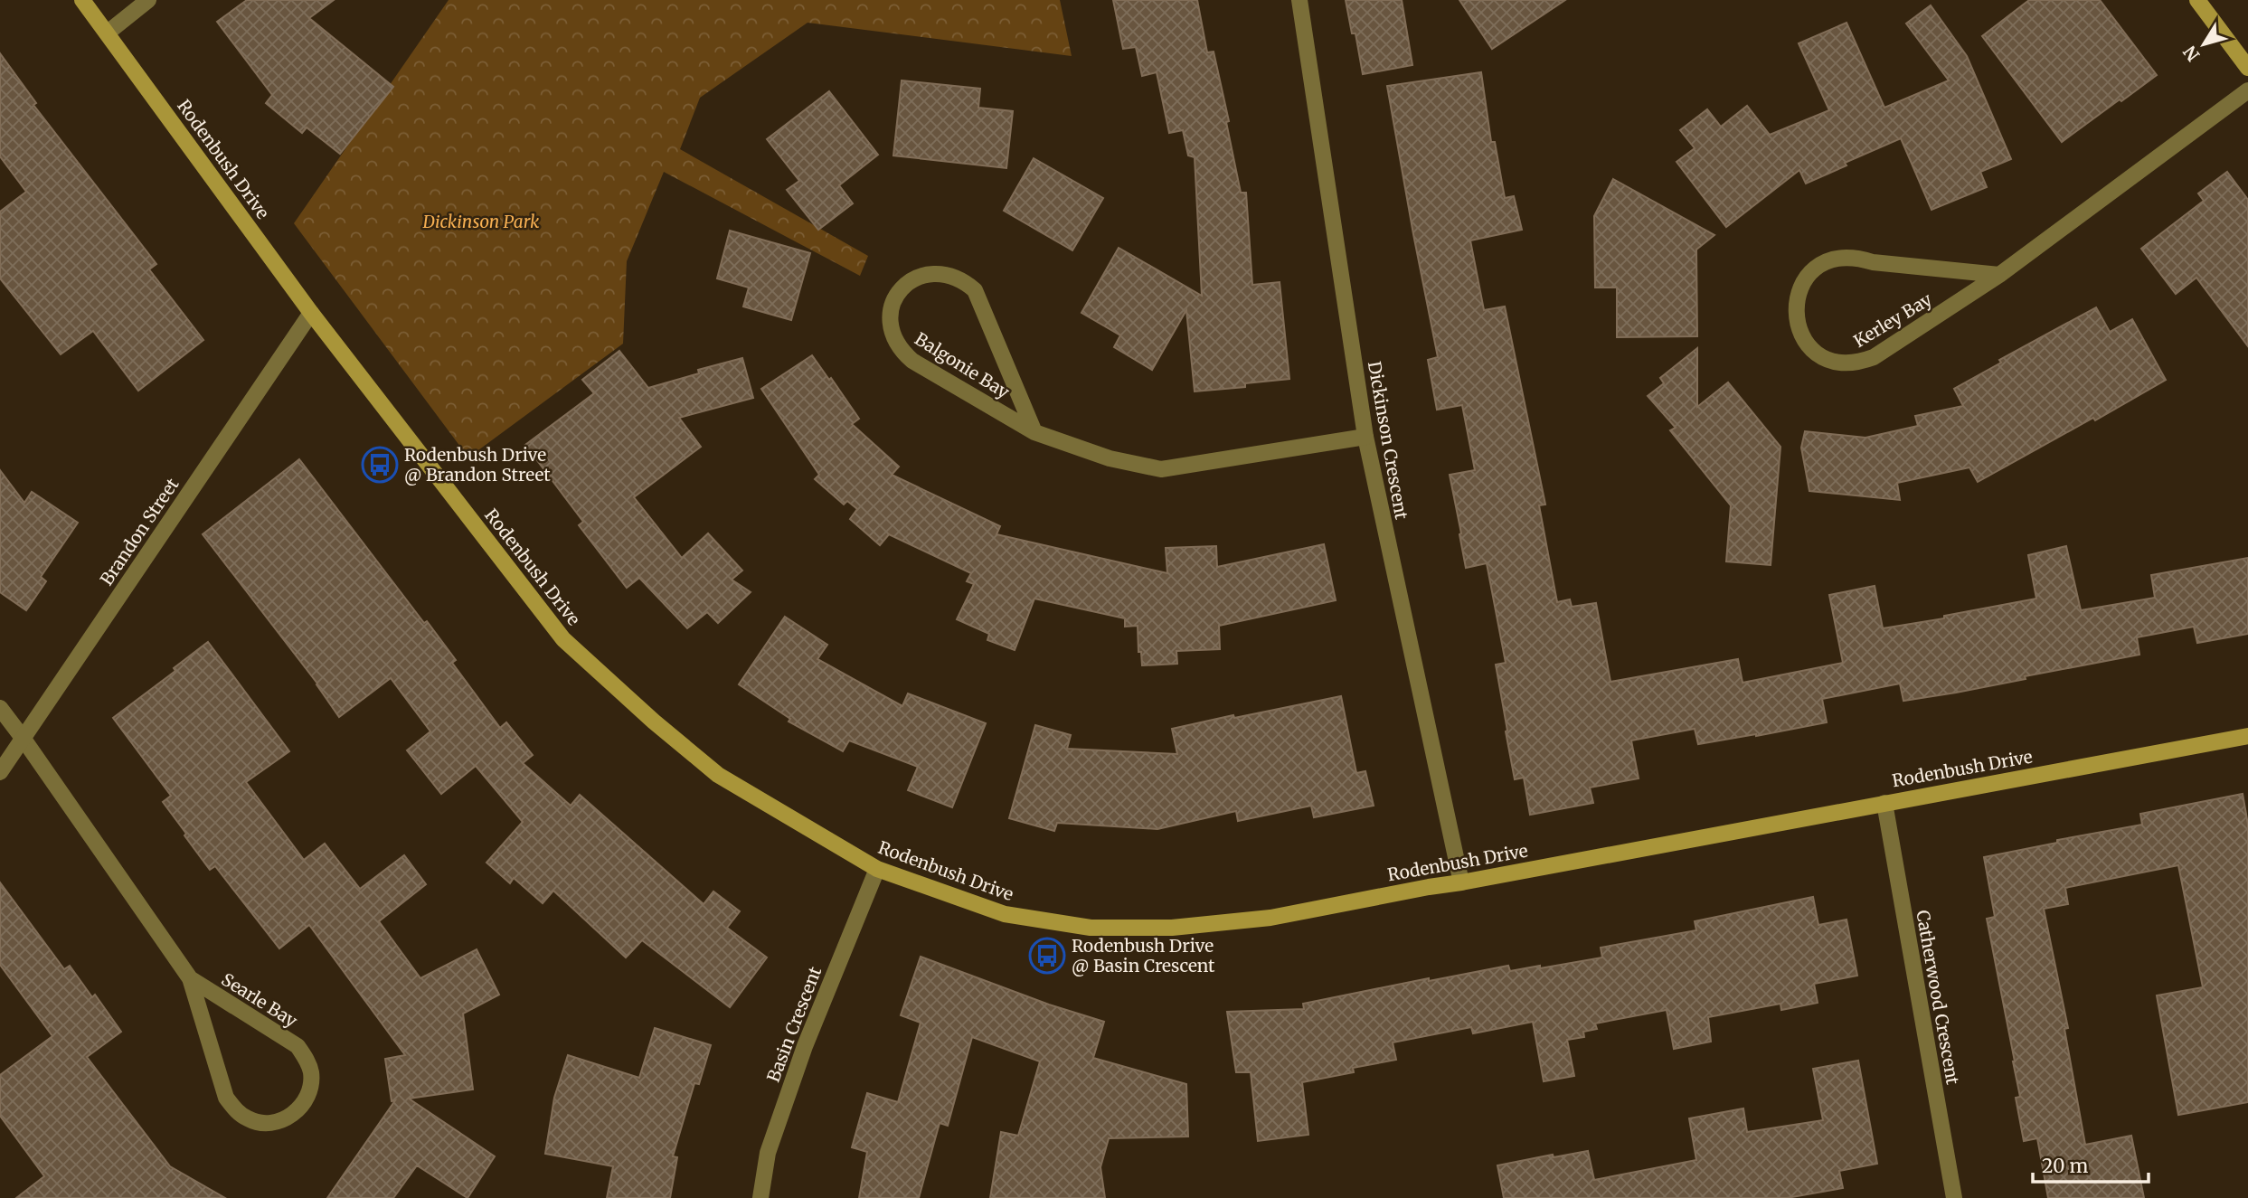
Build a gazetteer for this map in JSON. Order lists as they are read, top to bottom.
{
  "streets": {
    "street": [
      "Rodenbush Drive",
      "Kerley Bay",
      "Balgonie Bay",
      "Dickinson Crescent",
      "Brandon Street",
      "Catherwood Crescent",
      "Searle Bay",
      "Basin Crescent"
    ]
  },
  "crossings": [
    ["Rodenbush Drive", "Dickinson Crescent"],
    ["Rodenbush Drive", "Brandon Street"],
    ["Rodenbush Drive", "Catherwood Crescent"],
    ["Rodenbush Drive", "Basin Crescent"],
    ["Balgonie Bay", "Dickinson Crescent"],
    ["Brandon Street", "Searle Bay"]
  ],
  "parks": ["Dickinson Park"],
  "places": {
    "bus stop": ["Rodenbush Drive @ Brandon Street", "Rodenbush Drive @ Basin Crescent"]
  },
  "scale_bar": "20 m",
  "north": "bottom left"
}
